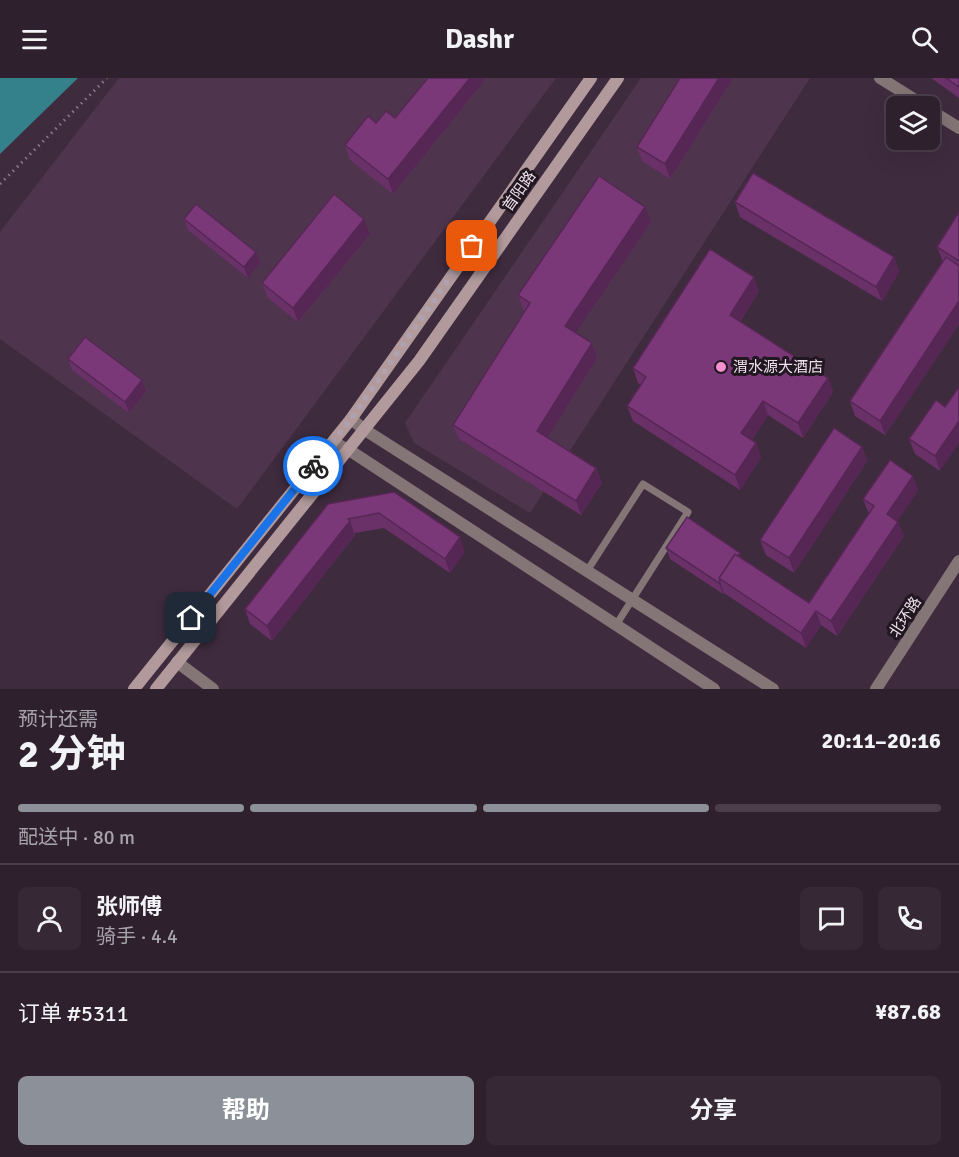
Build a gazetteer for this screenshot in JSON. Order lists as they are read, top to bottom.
{
  "streets": {
    "main road": ["首阳路"],
    "street": ["北环路"]
  },
  "places": ["渭水源大酒店"],
  "page": {
    "header": "Dashr",
    "heading": ["2 分钟", "预计还需", "20:11–20:16"],
    "panel": [
      "张师傅",
      "骑手 · 4.4",
      "订单 #5311",
      "¥87.68"
    ],
    "bar": "配送中 · 80 m",
    "buttons": ["帮助", "分享"]
  }
}
